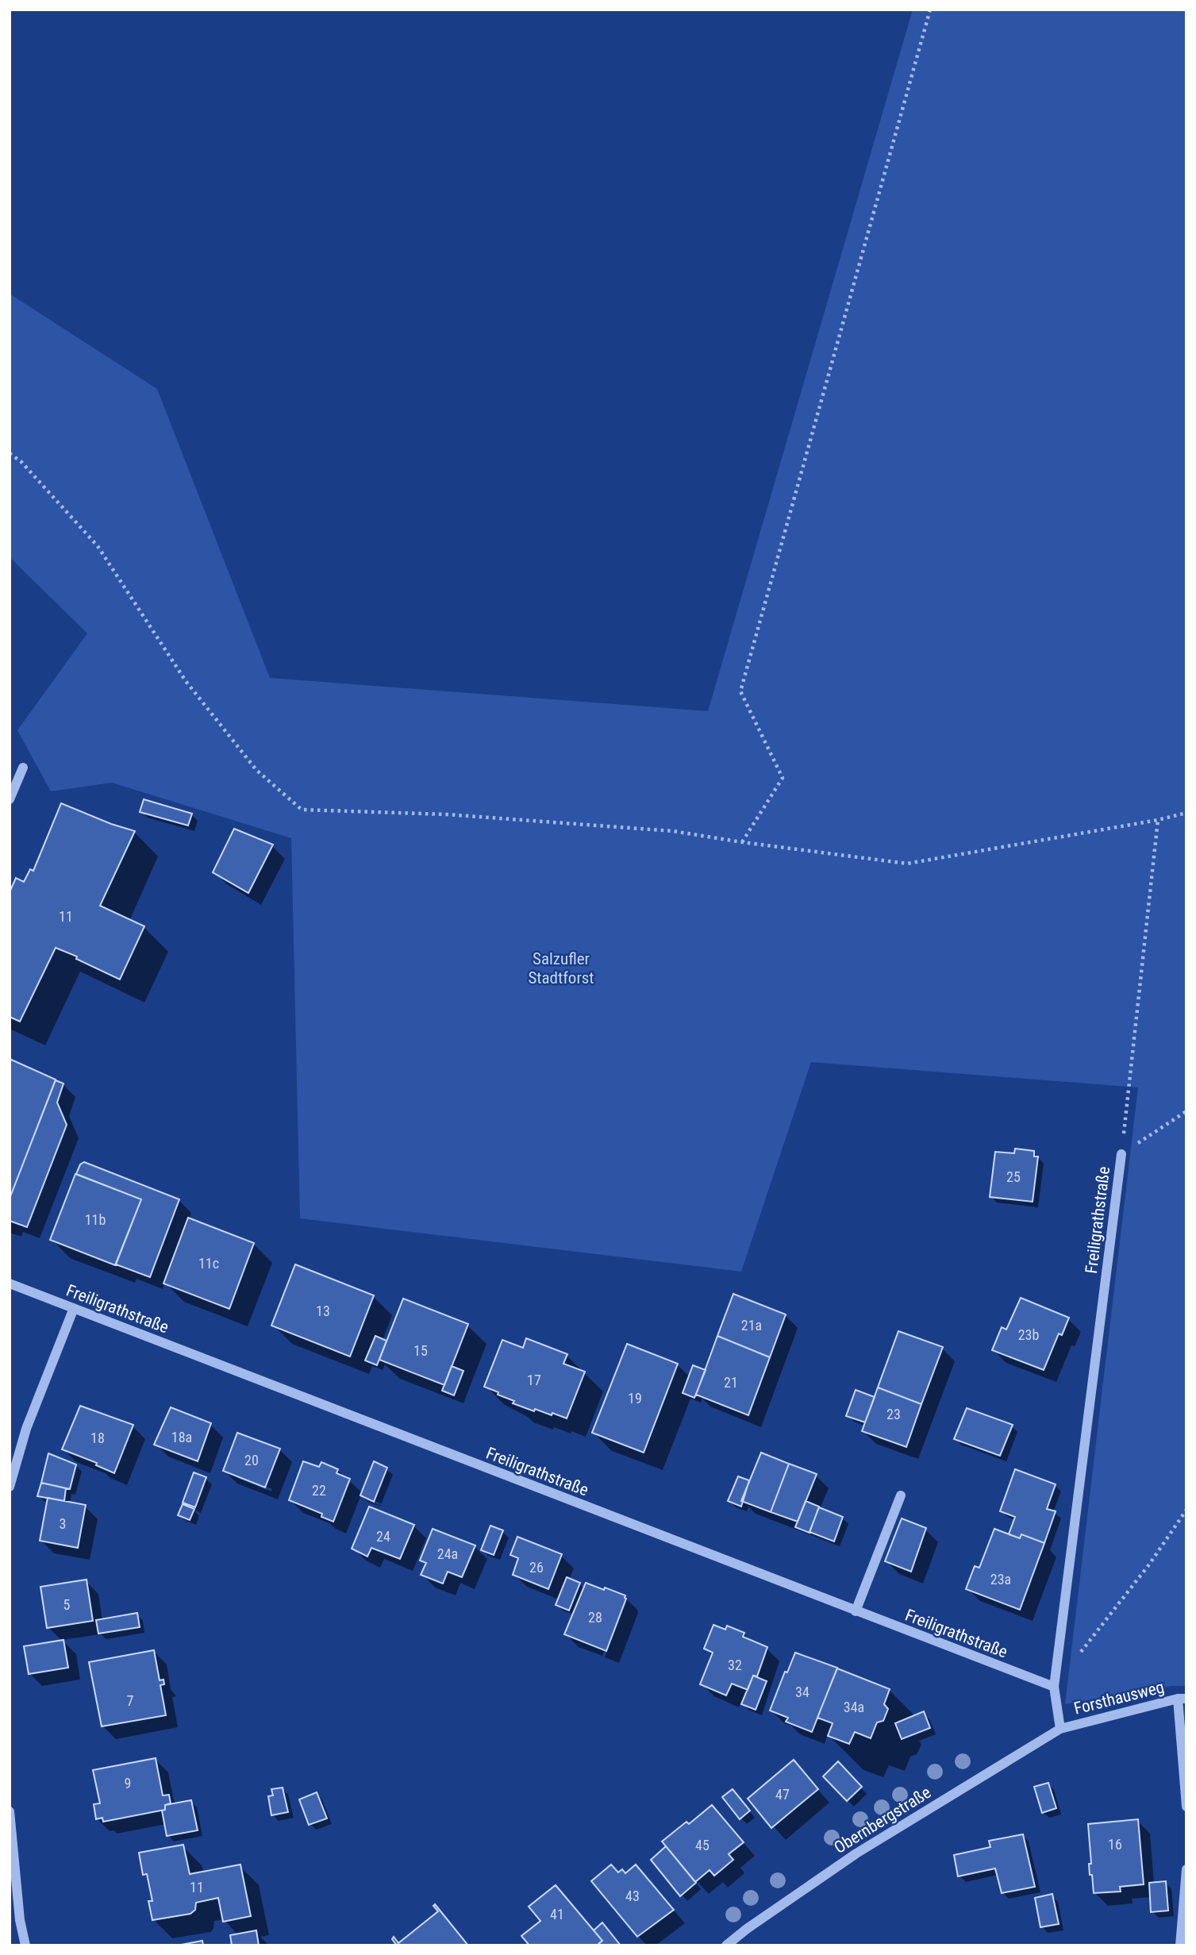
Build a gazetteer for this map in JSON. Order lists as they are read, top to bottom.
{
  "streets": {
    "street": ["Freiligrathstraße", "Forsthausweg", "Obernbergstraße"]
  },
  "crossings": [
    ["Freiligrathstraße", "Forsthausweg"],
    ["Freiligrathstraße", "Obernbergstraße"],
    ["Forsthausweg", "Obernbergstraße"]
  ],
  "parks": ["Salzufler Stadtforst"],
  "house_numbers": [
    "11",
    "25",
    "11b",
    "11c",
    "13",
    "21a",
    "23b",
    "15",
    "17",
    "21",
    "19",
    "23",
    "18a",
    "18",
    "20",
    "22",
    "3",
    "24",
    "24a",
    "26",
    "23a",
    "5",
    "28",
    "32",
    "34",
    "7",
    "34a",
    "9",
    "47",
    "16",
    "45",
    "11",
    "43",
    "41"
  ]
}
